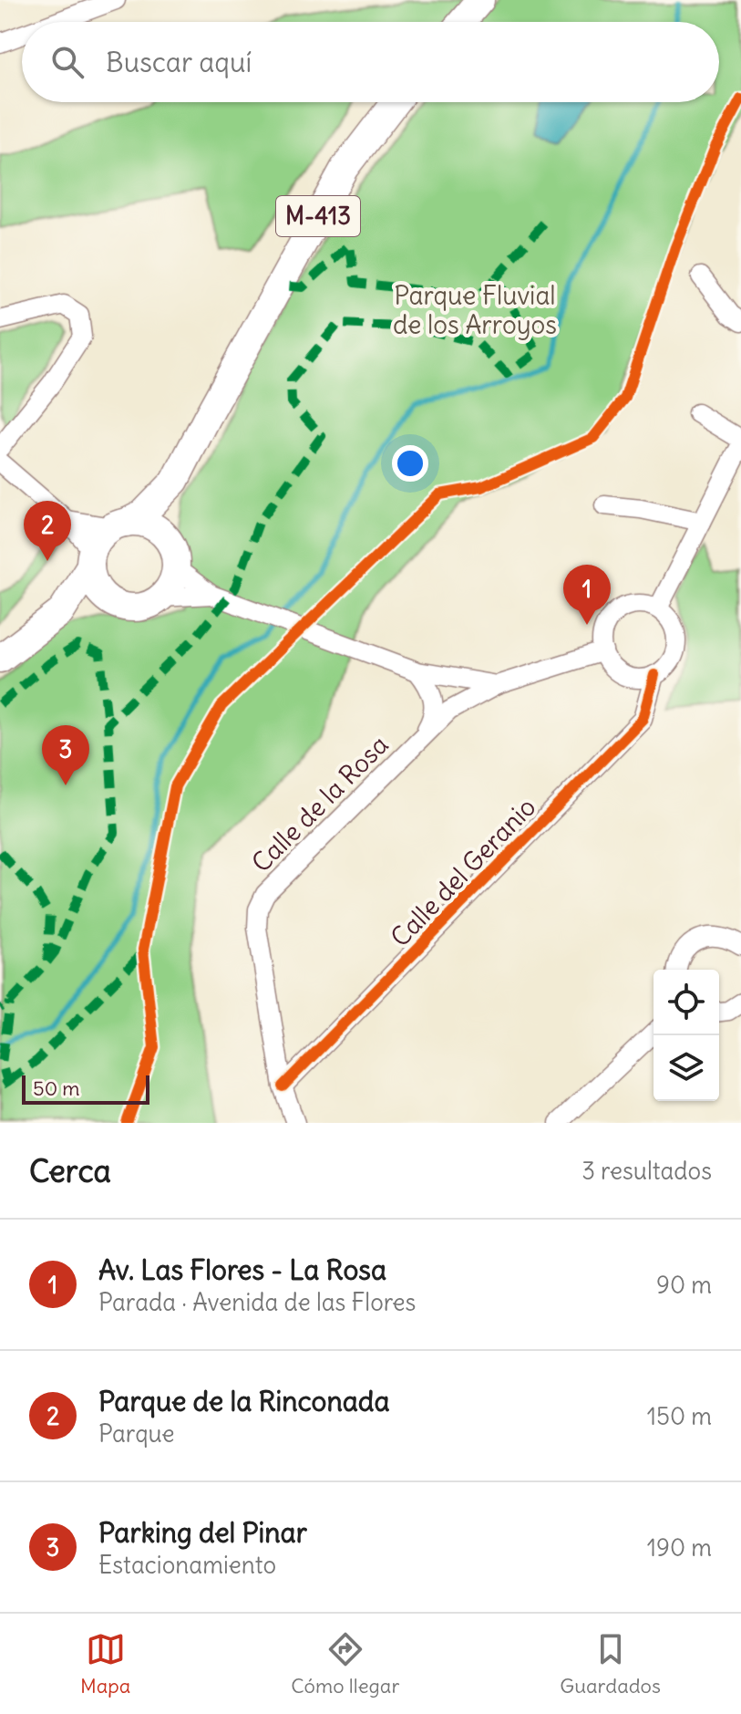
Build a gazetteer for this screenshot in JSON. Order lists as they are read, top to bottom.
{
  "streets": {
    "main road": ["M-413"],
    "street": ["Calle de la Rosa", "Calle del Geranio"]
  },
  "crossings": [
    ["Calle de la Rosa", "Calle del Geranio"]
  ],
  "parks": ["Parque Fluvial de los Arroyos"],
  "scale_bar": "50 m",
  "page": {
    "search": "Buscar aquí",
    "pins": ["2", "1", "3"],
    "scale": "50 m",
    "heading": ["Cerca", "3 resultados"],
    "list": [
      {
        "mark": "1",
        "name": "Av. Las Flores - La Rosa",
        "note": "Parada · Avenida de las Flores",
        "value": "90 m"
      },
      {
        "mark": "2",
        "name": "Parque de la Rinconada",
        "note": "Parque",
        "value": "150 m"
      },
      {
        "mark": "3",
        "name": "Parking del Pinar",
        "note": "Estacionamiento",
        "value": "190 m"
      }
    ],
    "nav": ["Mapa", "Cómo llegar", "Guardados"]
  }
}
